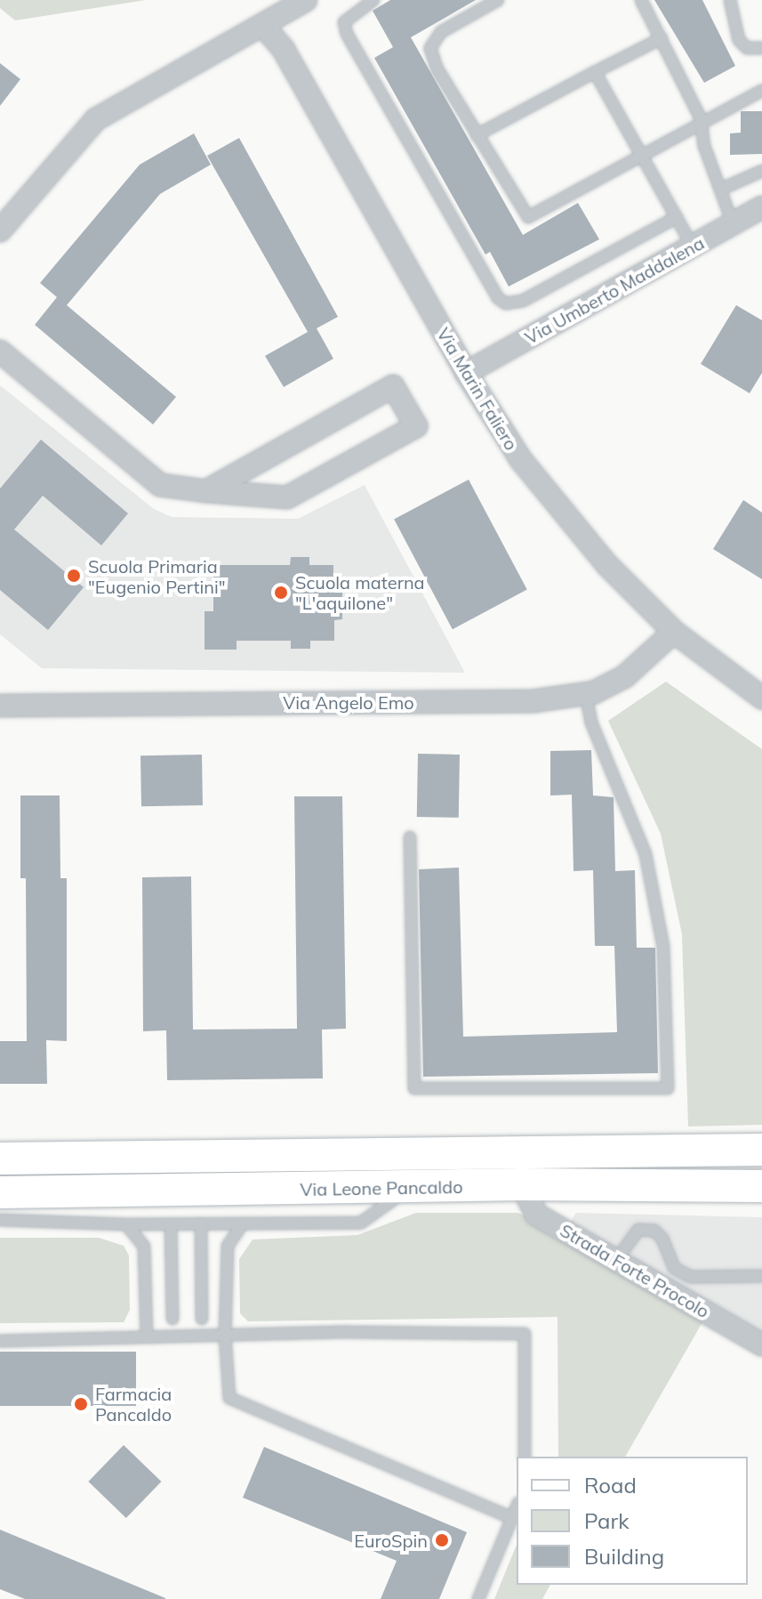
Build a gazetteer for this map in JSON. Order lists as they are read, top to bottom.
{
  "streets": {
    "main road": ["Via Leone Pancaldo"],
    "street": [
      "Via Umberto Maddalena",
      "Via Marin Faliero",
      "Via Angelo Emo",
      "Strada Forte Procolo"
    ]
  },
  "crossings": [
    ["Via Umberto Maddalena", "Via Marin Faliero"],
    ["Via Marin Faliero", "Via Angelo Emo"],
    ["Via Leone Pancaldo", "Strada Forte Procolo"]
  ],
  "places": [
    "Scuola Primaria \"Eugenio Pertini\"",
    "Scuola materna \"L'aquilone\"",
    "Farmacia Pancaldo",
    "EuroSpin"
  ],
  "legend": ["Road", "Park", "Building"]
}
